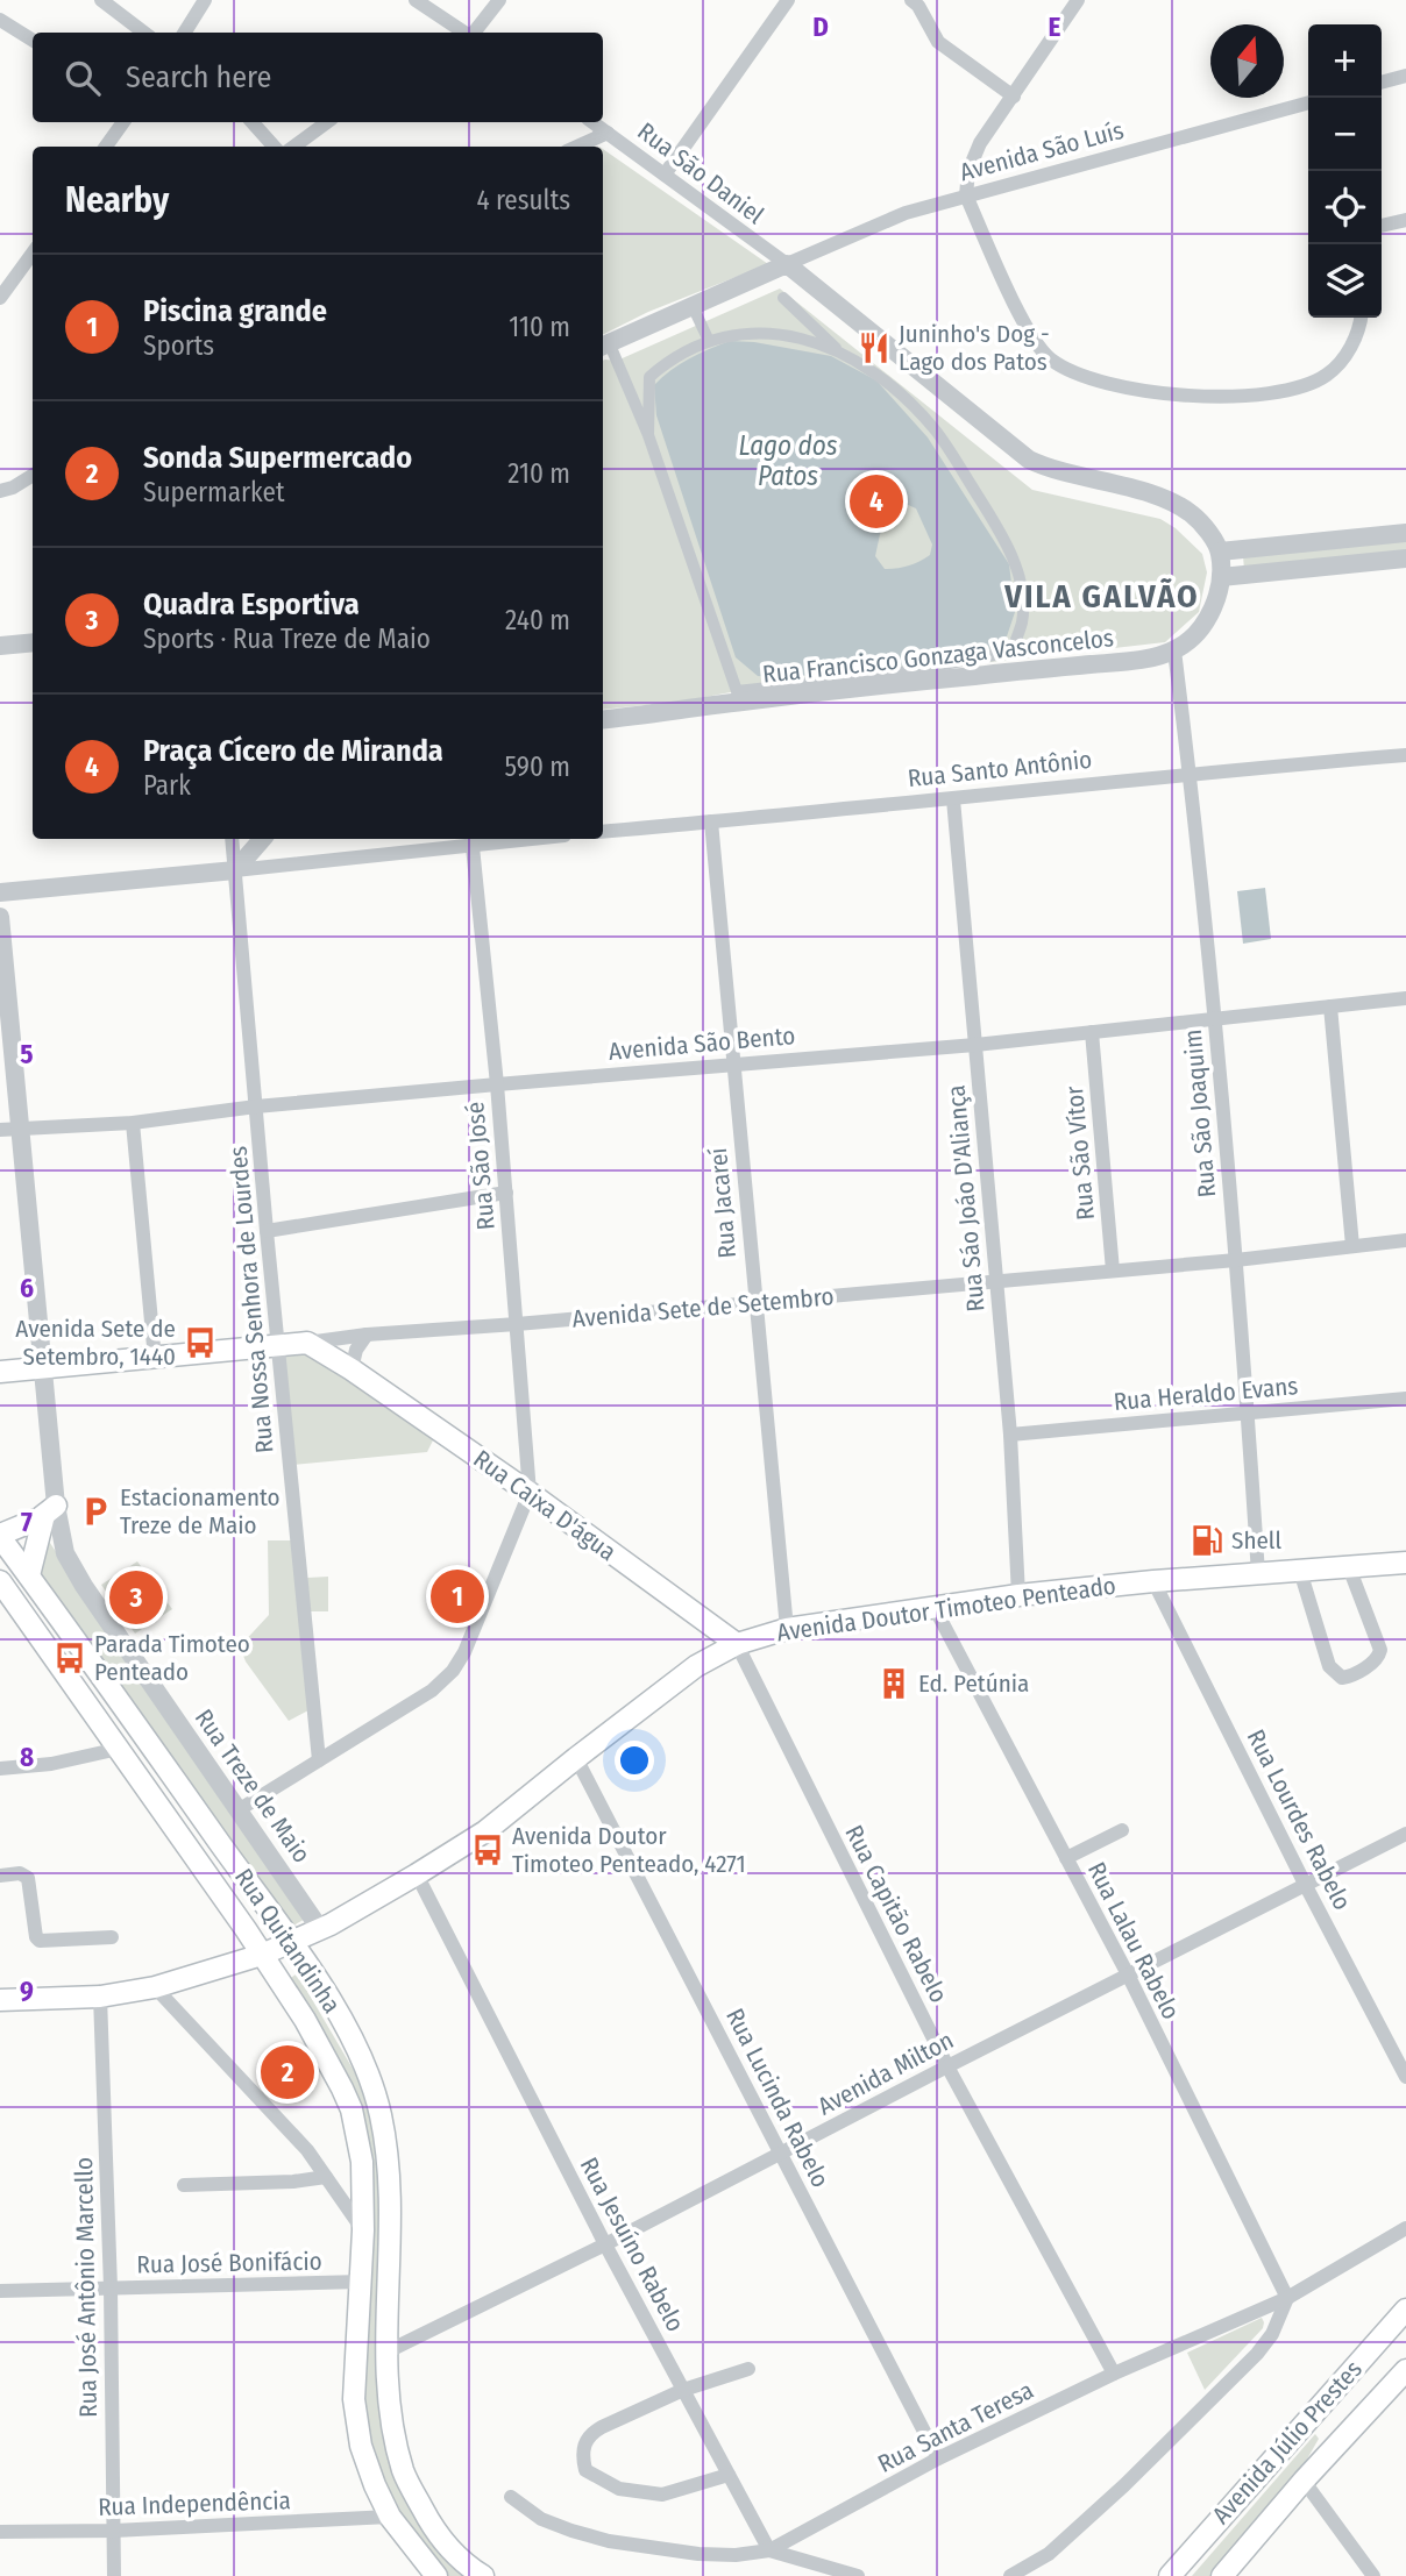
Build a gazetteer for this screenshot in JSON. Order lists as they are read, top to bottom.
{
  "streets": {
    "main road": [
      "Avenida Sete de Setembro",
      "Rua Caixa D'água",
      "Avenida Doutor Timoteo Penteado",
      "Rua Quitandinha",
      "Avenida Júlio Prestes"
    ],
    "street": [
      "Avenida São Luís",
      "Rua São Daniel",
      "Rua Francisco Gonzaga Vasconcelos",
      "Rua Santo Antônio",
      "Avenida São Bento",
      "Rua São Joaquim",
      "Rua São Vítor",
      "Rua São José",
      "Rua Sáo Joáo D'Aliança",
      "Rua Jacareí",
      "Rua Nossa Senhora de Lourdes",
      "Rua Heraldo Evans",
      "Rua Treze de Maio",
      "Rua Lourdes Rabelo",
      "Rua Capitão Rabelo",
      "Rua Lalau Rabelo",
      "Avenida Milton",
      "Rua Lucinda Rabelo",
      "Rua Jesuíno Rabelo",
      "Rua José Bonifácio",
      "Rua José Antônio Marcello",
      "Rua Santa Teresa",
      "Rua Independência"
    ]
  },
  "crossings": [
    ["Avenida São Luís", "Rua São Daniel"],
    ["Rua Francisco Gonzaga Vasconcelos", "Rua São Joaquim"],
    ["Rua Santo Antônio", "Rua São Joaquim"],
    ["Rua Santo Antônio", "Rua Sáo Joáo D'Aliança"],
    ["Rua Santo Antônio", "Rua Jacareí"],
    ["Avenida São Bento", "Rua São Joaquim"],
    ["Avenida São Bento", "Rua São Vítor"],
    ["Avenida São Bento", "Rua São José"],
    ["Avenida São Bento", "Rua Sáo Joáo D'Aliança"],
    ["Avenida São Bento", "Rua Jacareí"],
    ["Avenida São Bento", "Rua Nossa Senhora de Lourdes"],
    ["Avenida São Bento", "Rua Treze de Maio"],
    ["Rua São Joaquim", "Avenida Sete de Setembro"],
    ["Rua São Joaquim", "Rua Heraldo Evans"],
    ["Rua São Joaquim", "Avenida Doutor Timoteo Penteado"],
    ["Rua São Vítor", "Avenida Sete de Setembro"],
    ["Rua São José", "Avenida Sete de Setembro"],
    ["Rua São José", "Rua Caixa D'água"],
    ["Rua Sáo Joáo D'Aliança", "Avenida Sete de Setembro"],
    ["Rua Sáo Joáo D'Aliança", "Rua Heraldo Evans"],
    ["Rua Sáo Joáo D'Aliança", "Avenida Doutor Timoteo Penteado"],
    ["Rua Jacareí", "Avenida Sete de Setembro"],
    ["Rua Jacareí", "Avenida Doutor Timoteo Penteado"],
    ["Rua Nossa Senhora de Lourdes", "Avenida Sete de Setembro"],
    ["Avenida Sete de Setembro", "Rua Caixa D'água"],
    ["Avenida Sete de Setembro", "Rua Treze de Maio"],
    ["Rua Caixa D'água", "Avenida Doutor Timoteo Penteado"],
    ["Rua Caixa D'água", "Rua Capitão Rabelo"],
    ["Avenida Doutor Timoteo Penteado", "Rua Treze de Maio"],
    ["Avenida Doutor Timoteo Penteado", "Rua Lourdes Rabelo"],
    ["Avenida Doutor Timoteo Penteado", "Rua Capitão Rabelo"],
    ["Avenida Doutor Timoteo Penteado", "Rua Quitandinha"],
    ["Avenida Doutor Timoteo Penteado", "Rua Lalau Rabelo"],
    ["Avenida Doutor Timoteo Penteado", "Rua Lucinda Rabelo"],
    ["Avenida Doutor Timoteo Penteado", "Rua Jesuíno Rabelo"],
    ["Avenida Doutor Timoteo Penteado", "Rua José Antônio Marcello"],
    ["Rua Lourdes Rabelo", "Avenida Milton"],
    ["Rua Capitão Rabelo", "Avenida Milton"],
    ["Rua Capitão Rabelo", "Rua Santa Teresa"],
    ["Rua Quitandinha", "Avenida Milton"],
    ["Rua Quitandinha", "Rua José Bonifácio"],
    ["Rua Quitandinha", "Rua Independência"],
    ["Rua Lalau Rabelo", "Avenida Milton"],
    ["Rua Lalau Rabelo", "Rua Santa Teresa"],
    ["Avenida Milton", "Rua Lucinda Rabelo"],
    ["Avenida Milton", "Rua Jesuíno Rabelo"],
    ["Rua Lucinda Rabelo", "Rua Santa Teresa"],
    ["Rua Jesuíno Rabelo", "Rua Santa Teresa"],
    ["Rua José Bonifácio", "Rua José Antônio Marcello"],
    ["Rua José Antônio Marcello", "Rua Independência"]
  ],
  "districts": ["VILA GALVÃO"],
  "water": ["Lago dos Patos"],
  "places": {
    "restaurant": ["Juninho's Dog - Lago dos Patos"],
    "bus stop": ["Avenida Sete de Setembro, 1440", "Parada Timoteo Penteado", "Avenida Doutor Timoteo Penteado, 4271"],
    "parking": ["Estacionamento Treze de Maio"],
    "fuel station": ["Shell"],
    "building": ["Ed. Petúnia"]
  },
  "north": "top",
  "page": {
    "map_buttons": ["+", "−"],
    "search": "Search here",
    "heading": ["Nearby", "4 results"],
    "list": [
      {
        "mark": "1",
        "name": "Piscina grande",
        "note": "Sports",
        "value": "110 m"
      },
      {
        "mark": "2",
        "name": "Sonda Supermercado",
        "note": "Supermarket",
        "value": "210 m"
      },
      {
        "mark": "3",
        "name": "Quadra Esportiva",
        "note": "Sports · Rua Treze de Maio",
        "value": "240 m"
      },
      {
        "mark": "4",
        "name": "Praça Cícero de Miranda",
        "note": "Park",
        "value": "590 m"
      }
    ],
    "pins": [
      "4",
      "1",
      "3",
      "2"
    ]
  },
  "grid": {
    "columns": ["D", "E"],
    "rows": [
      "5",
      "6",
      "7",
      "8",
      "9"
    ]
  }
}
